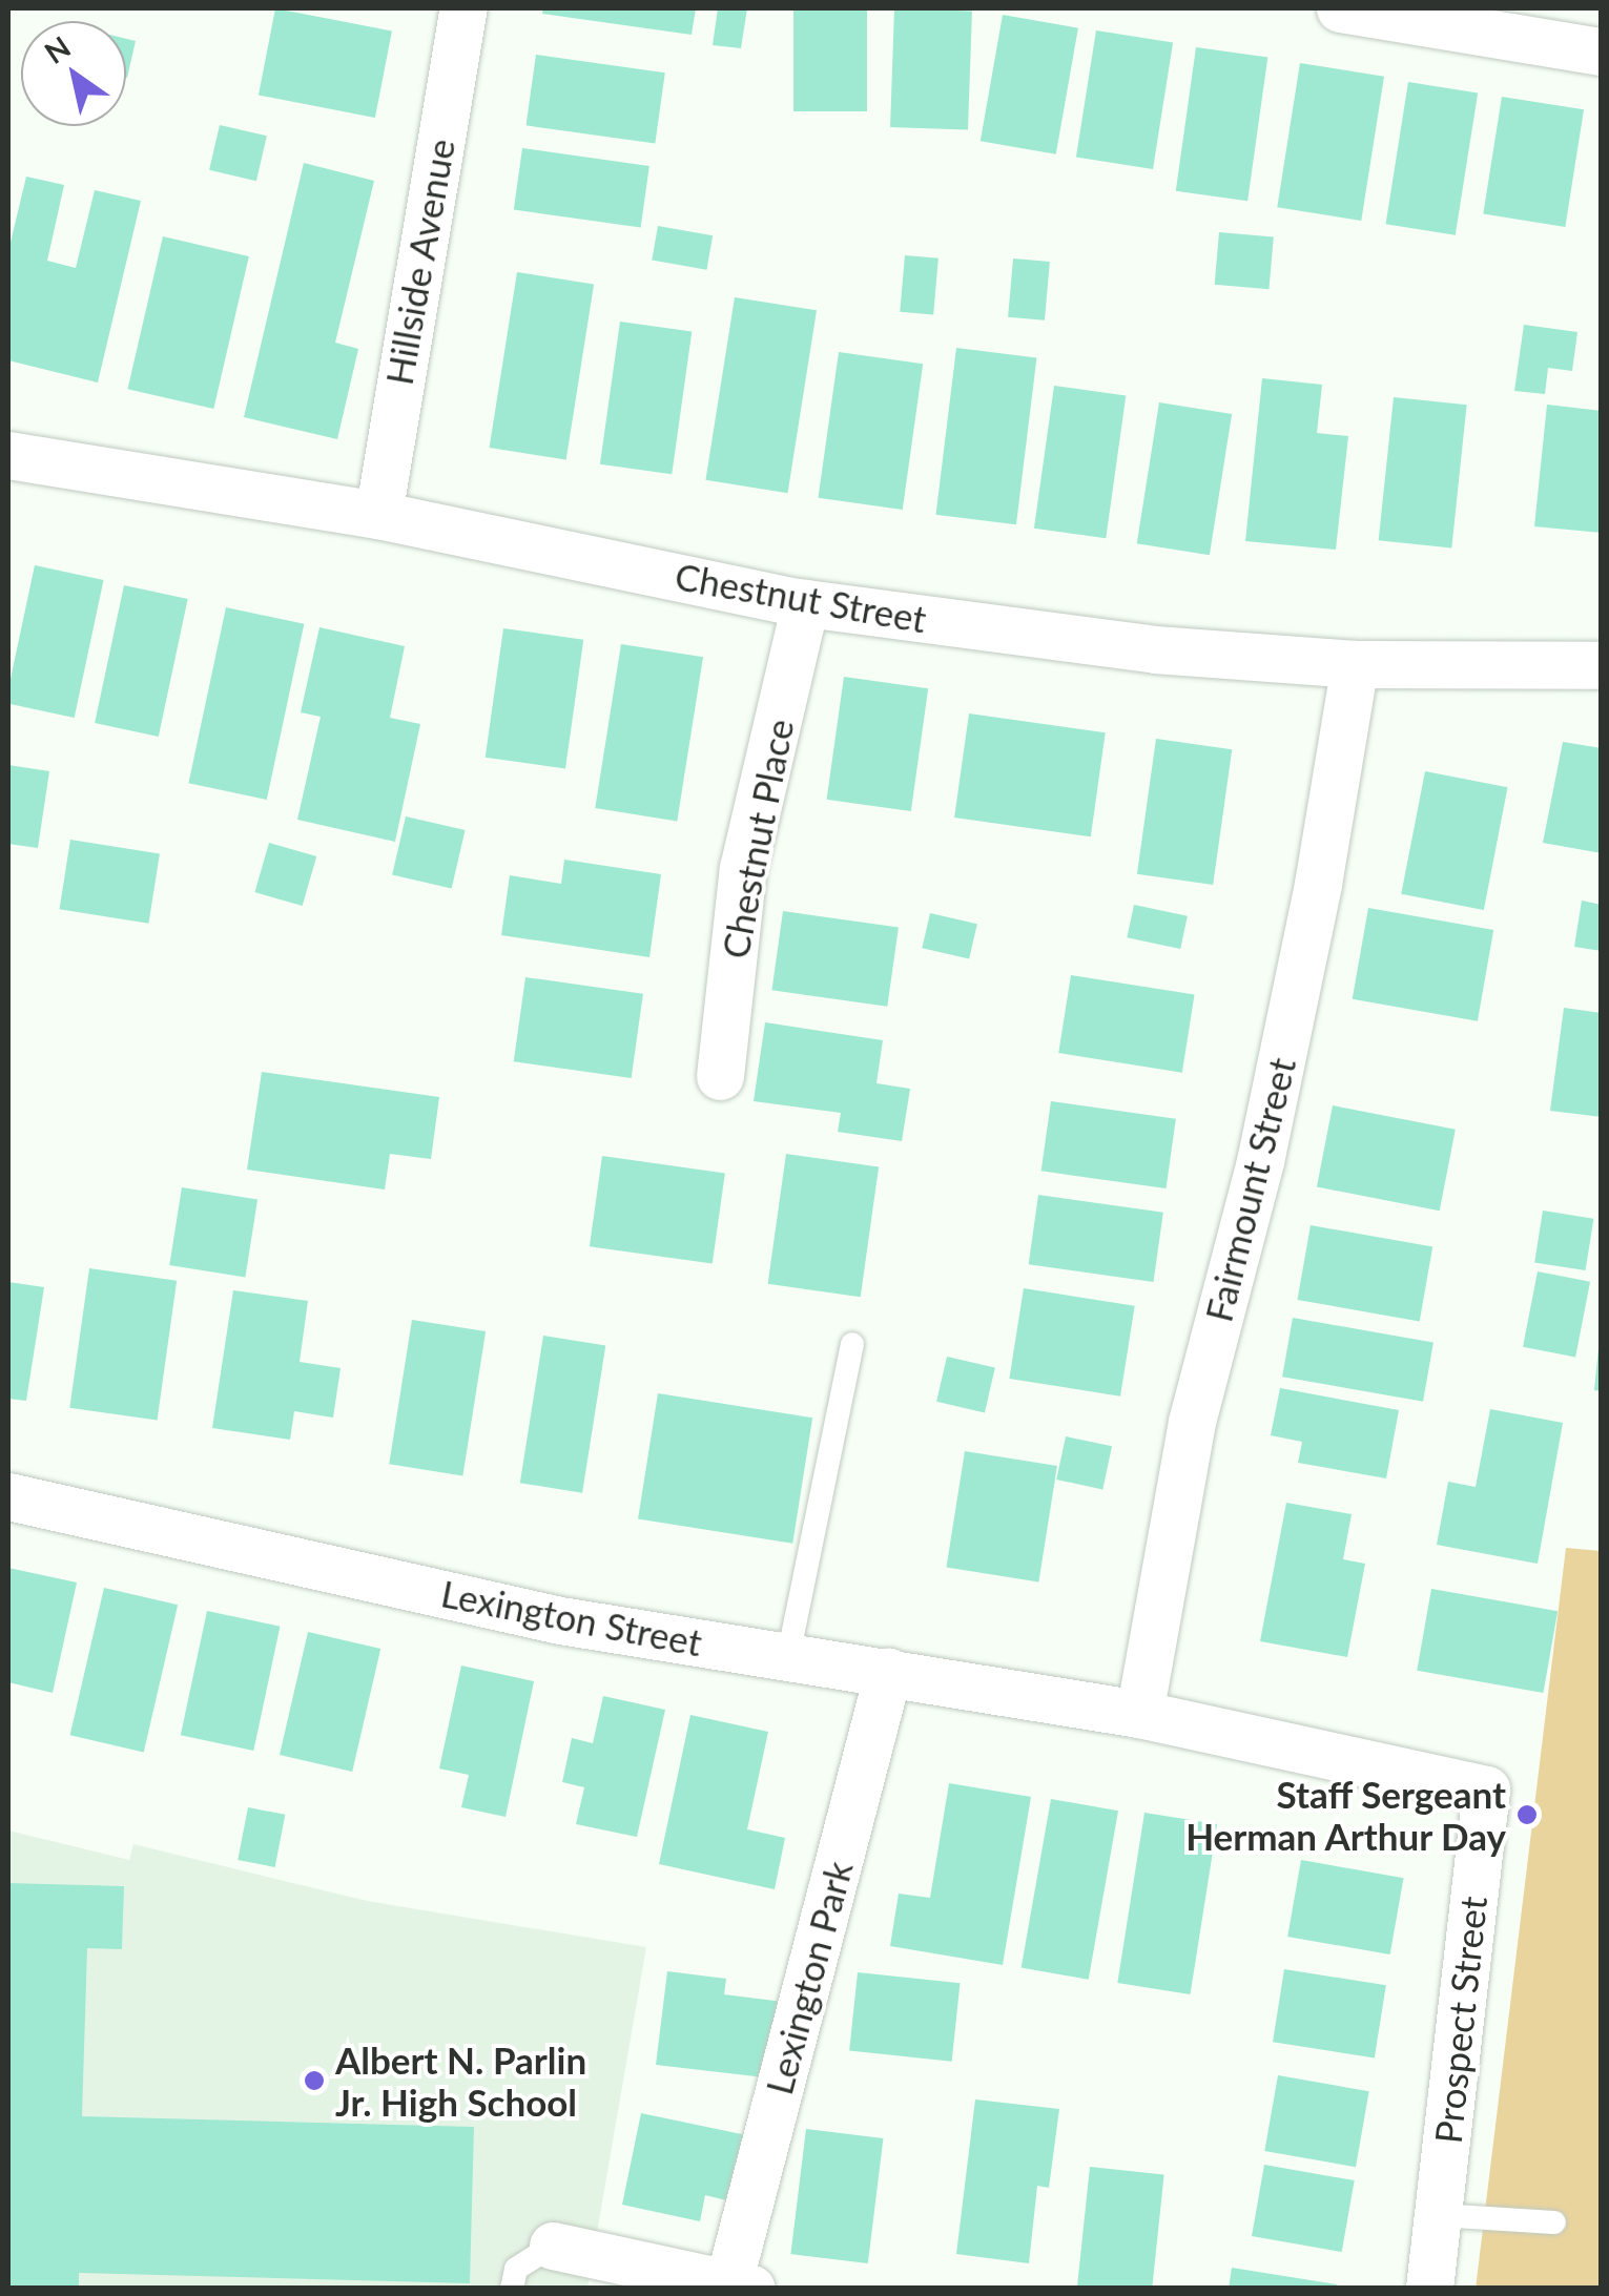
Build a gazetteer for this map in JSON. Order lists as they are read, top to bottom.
{
  "streets": {
    "street": [
      "Hillside Avenue",
      "Chestnut Street",
      "Chestnut Place",
      "Fairmount Street",
      "Lexington Street",
      "Lexington Park",
      "Prospect Street"
    ]
  },
  "crossings": [
    ["Hillside Avenue", "Chestnut Street"],
    ["Chestnut Street", "Chestnut Place"],
    ["Chestnut Street", "Fairmount Street"],
    ["Fairmount Street", "Lexington Street"],
    ["Fairmount Street", "Prospect Street"],
    ["Lexington Street", "Lexington Park"],
    ["Lexington Street", "Prospect Street"]
  ],
  "places": ["Staff Sergeant Herman Arthur Day", "Albert N. Parlin Jr. High School"],
  "north": "top left"
}
